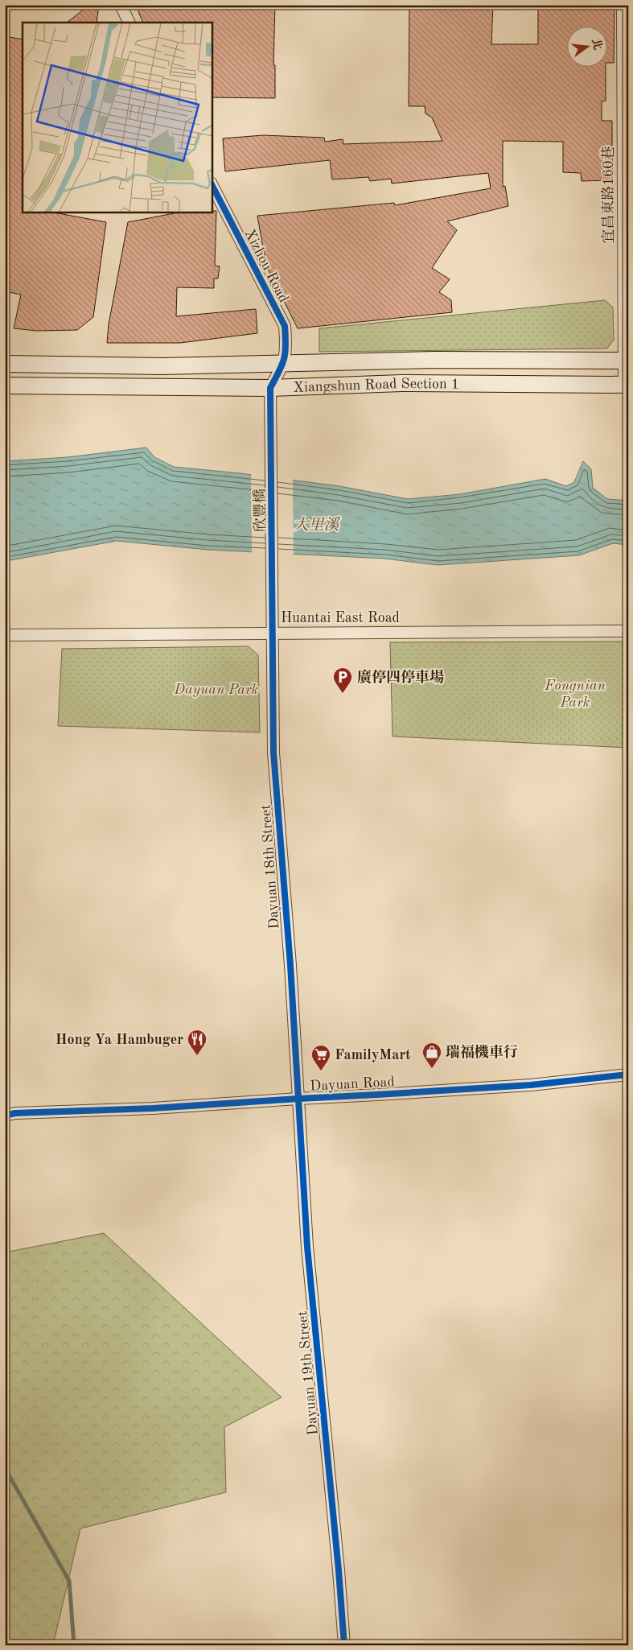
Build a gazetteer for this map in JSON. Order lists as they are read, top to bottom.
{
  "streets": {
    "street": [
      "宜昌東路160巷",
      "Xizhou Road",
      "Xiangshun Road Section 1",
      "欣豐橋",
      "Huantai East Road",
      "Dayuan 18th Street",
      "Dayuan Road",
      "Dayuan 19th Street"
    ]
  },
  "crossings": [
    ["宜昌東路160巷", "Xiangshun Road Section 1"],
    ["Xizhou Road", "Xiangshun Road Section 1"],
    ["Xizhou Road", "欣豐橋"],
    ["Xiangshun Road Section 1", "欣豐橋"],
    ["欣豐橋", "Huantai East Road"],
    ["欣豐橋", "Dayuan 18th Street"],
    ["Huantai East Road", "Dayuan 18th Street"],
    ["Dayuan 18th Street", "Dayuan Road"],
    ["Dayuan 18th Street", "Dayuan 19th Street"],
    ["Dayuan Road", "Dayuan 19th Street"]
  ],
  "water": ["大里溪"],
  "parks": ["Fongnian Park", "Dayuan Park"],
  "places": {
    "parking": ["廣停四停車場"],
    "restaurant": ["Hong Ya Hambuger"],
    "shop": ["瑞福機車行"],
    "supermarket": ["FamilyMart"]
  },
  "north": "right"
}
